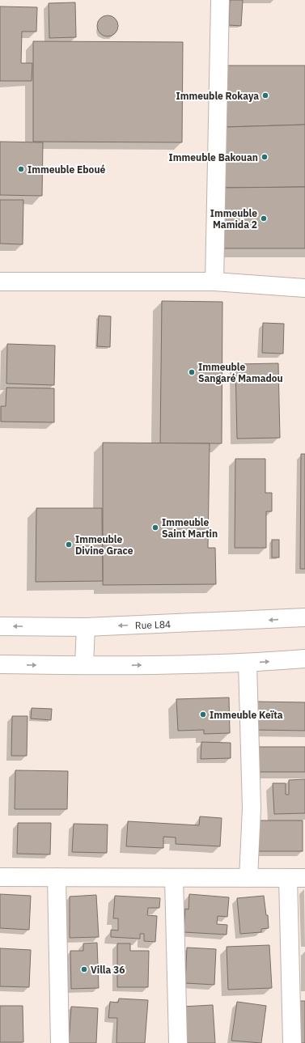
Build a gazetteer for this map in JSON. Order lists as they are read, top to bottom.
{
  "streets": {
    "street": ["Rue L84"]
  },
  "places": [
    "Immeuble Rokaya",
    "Immeuble Bakouan",
    "Immeuble Eboué",
    "Immeuble Mamida 2",
    "Immeuble Sangaré Mamadou",
    "Immeuble Saint Martin",
    "Immeuble Divine Grace",
    "Immeuble Keïta",
    "Villa 36"
  ]
}
